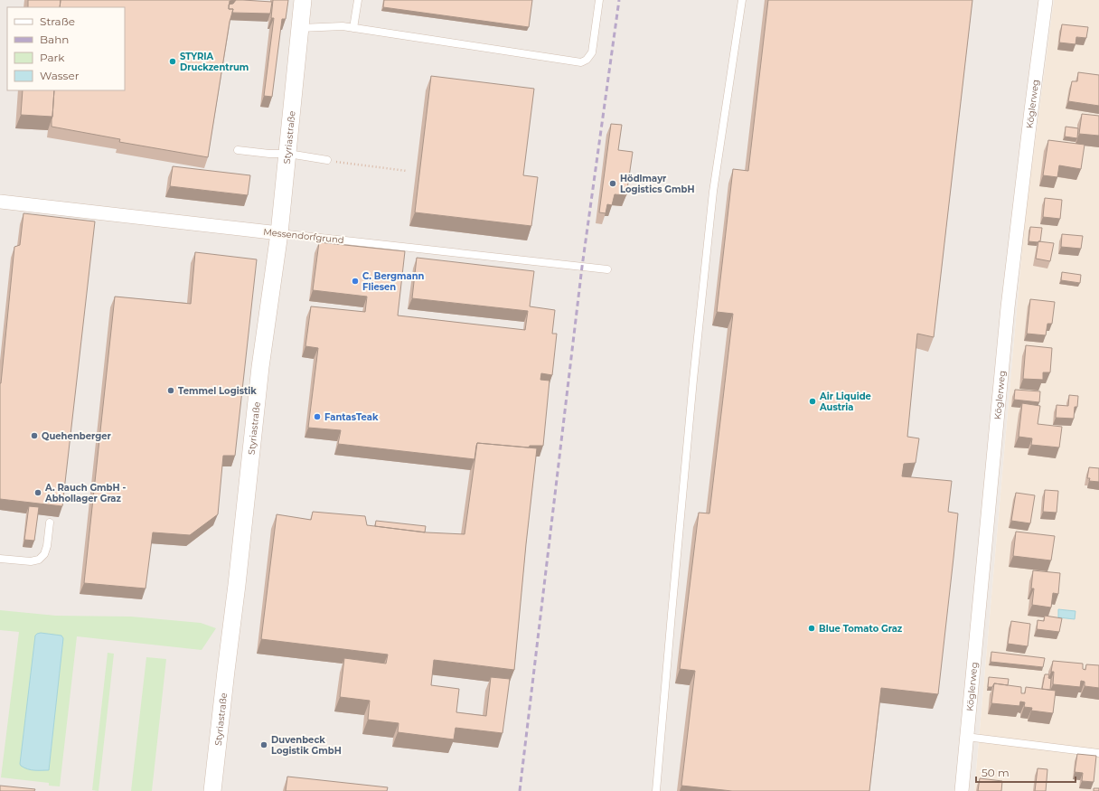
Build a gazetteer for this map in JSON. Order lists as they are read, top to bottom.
{
  "streets": {
    "street": ["Köglerweg", "Styriastraße", "Messendorfgrund"]
  },
  "crossings": [
    ["Styriastraße", "Messendorfgrund"]
  ],
  "places": [
    "STYRIA Druckzentrum",
    "Hödlmayr Logistics GmbH",
    "C. Bergmann Fliesen",
    "Temmel Logistik",
    "Air Liquide Austria",
    "FantasTeak",
    "Quehenberger",
    "A. Rauch GmbH - Abhollager Graz",
    "Blue Tomato Graz",
    "Duvenbeck Logistik GmbH"
  ],
  "legend": [
    "Straße",
    "Bahn",
    "Park",
    "Wasser"
  ],
  "scale_bar": "50 m"
}
